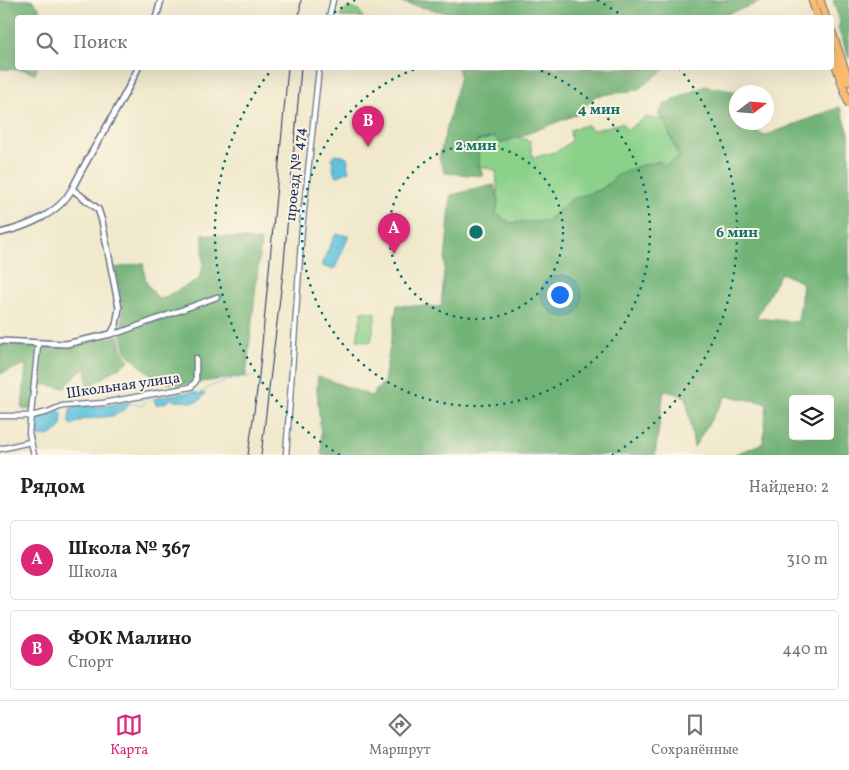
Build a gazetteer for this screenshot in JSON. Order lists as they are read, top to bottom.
{
  "streets": {
    "street": ["проезд № 474", "Школьная улица"]
  },
  "north": "right",
  "page": {
    "search": "Поиск",
    "pins": ["B", "A"],
    "heading": ["Рядом", "Найдено: 2"],
    "list": [
      {
        "mark": "A",
        "name": "Школа № 367",
        "note": "Школа",
        "value": "310 m"
      },
      {
        "mark": "B",
        "name": "ФОК Малино",
        "note": "Спорт",
        "value": "440 m"
      }
    ],
    "nav": ["Карта", "Маршрут", "Сохранённые"]
  },
  "rings": ["4 мин", "2 мин", "6 мин"]
}
